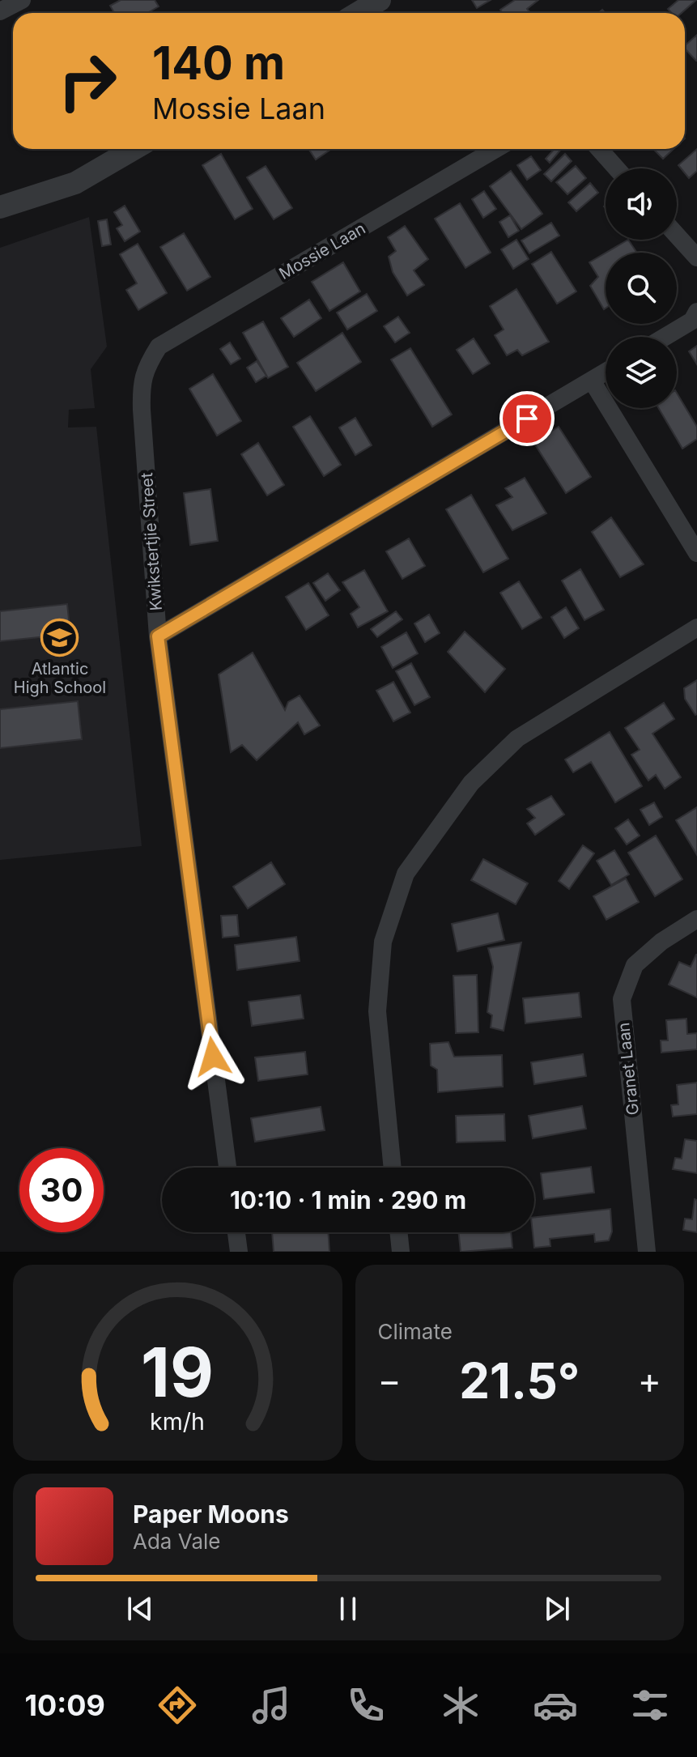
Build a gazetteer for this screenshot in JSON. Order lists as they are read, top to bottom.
{
  "streets": {
    "street": ["Mossie Laan", "Kwikstertjie Street", "Granet Laan"]
  },
  "crossings": [
    ["Mossie Laan", "Kwikstertjie Street"]
  ],
  "places": {
    "school or university": ["Atlantic High School"]
  },
  "page": {
    "turn": ["140 m", "Mossie Laan"],
    "limit": "30",
    "trip": "10:10 · 1 min · 290 m",
    "tile": "Climate",
    "heat": ["−", "21.5°", "+"],
    "song": ["Paper Moons", "Ada Vale"],
    "tabs": "10:09",
    "gauge": ["19", "km/h"]
  }
}
